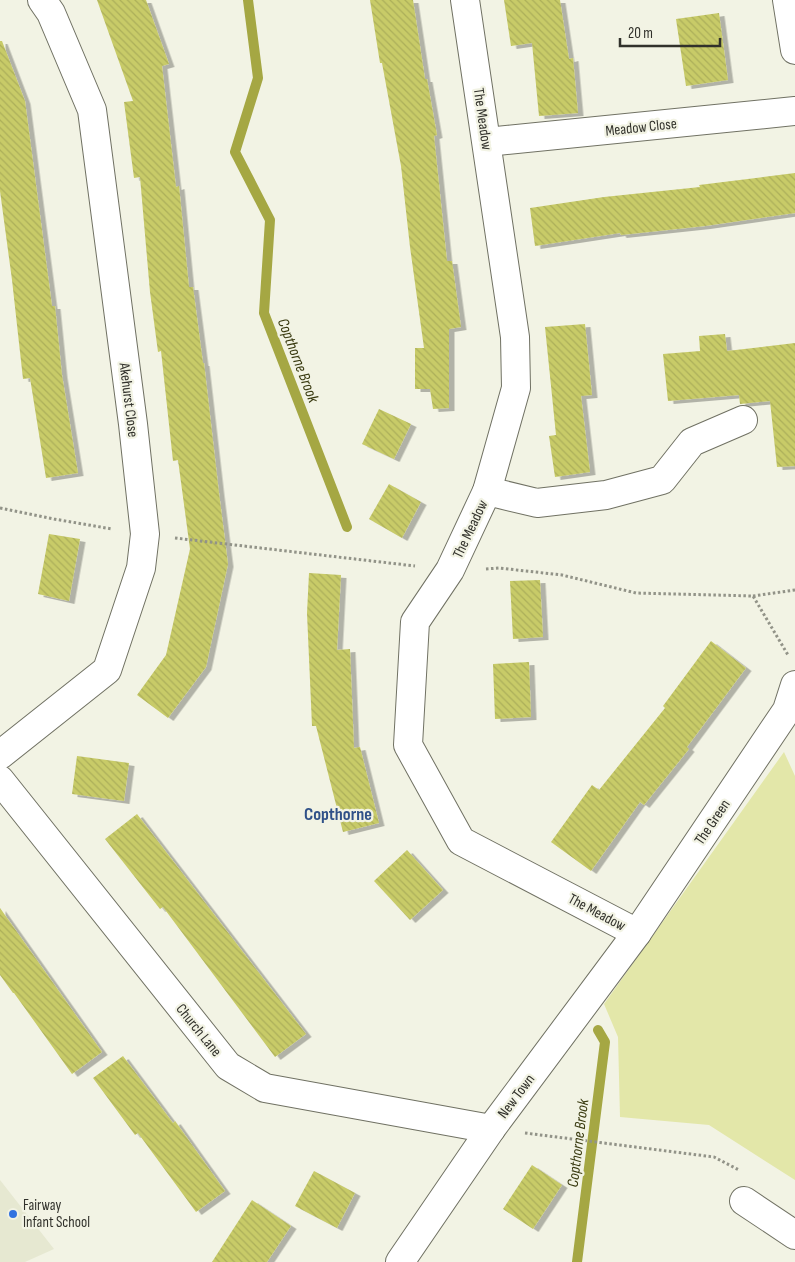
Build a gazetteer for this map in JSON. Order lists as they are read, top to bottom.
{
  "streets": {
    "street": [
      "The Meadow",
      "Meadow Close",
      "Akehurst Close",
      "The Green",
      "Church Lane",
      "New Town"
    ]
  },
  "crossings": [
    ["The Meadow", "Meadow Close"],
    ["The Meadow", "The Green"],
    ["The Meadow", "New Town"],
    ["The Green", "New Town"],
    ["Church Lane", "New Town"]
  ],
  "districts": ["Copthorne"],
  "water": ["Copthorne Brook"],
  "places": ["Fairway Infant School"],
  "scale_bar": "20 m"
}
